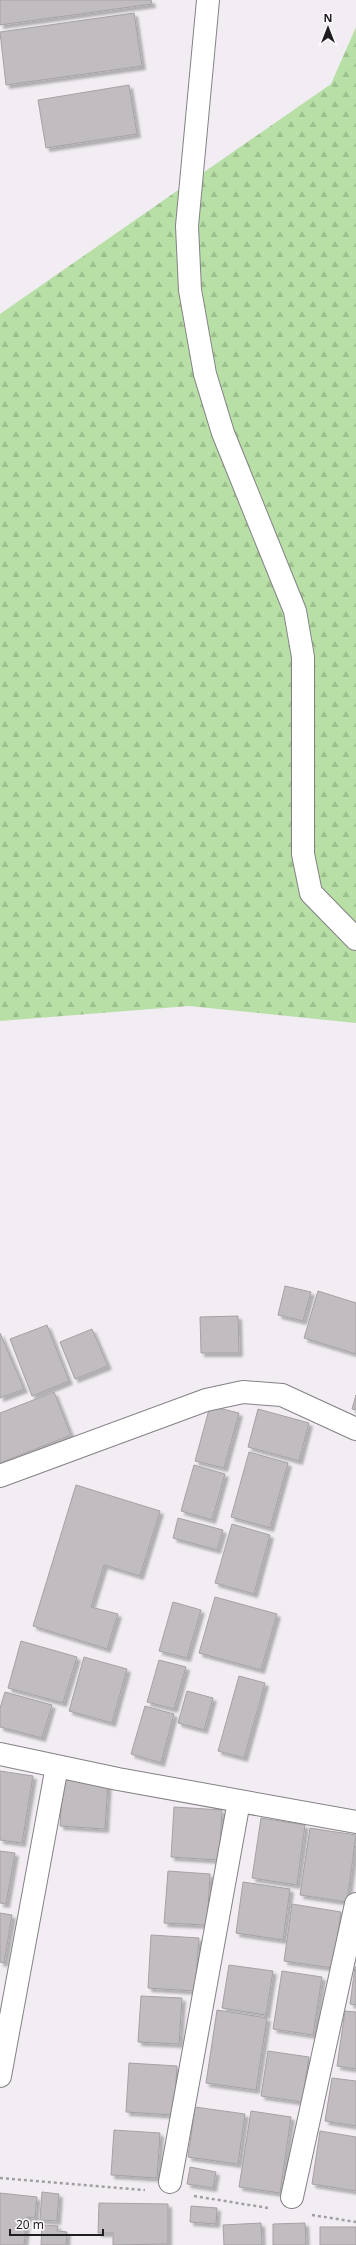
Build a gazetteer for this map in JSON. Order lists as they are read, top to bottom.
{
  "scale_bar": "20 m",
  "north": "top"
}
